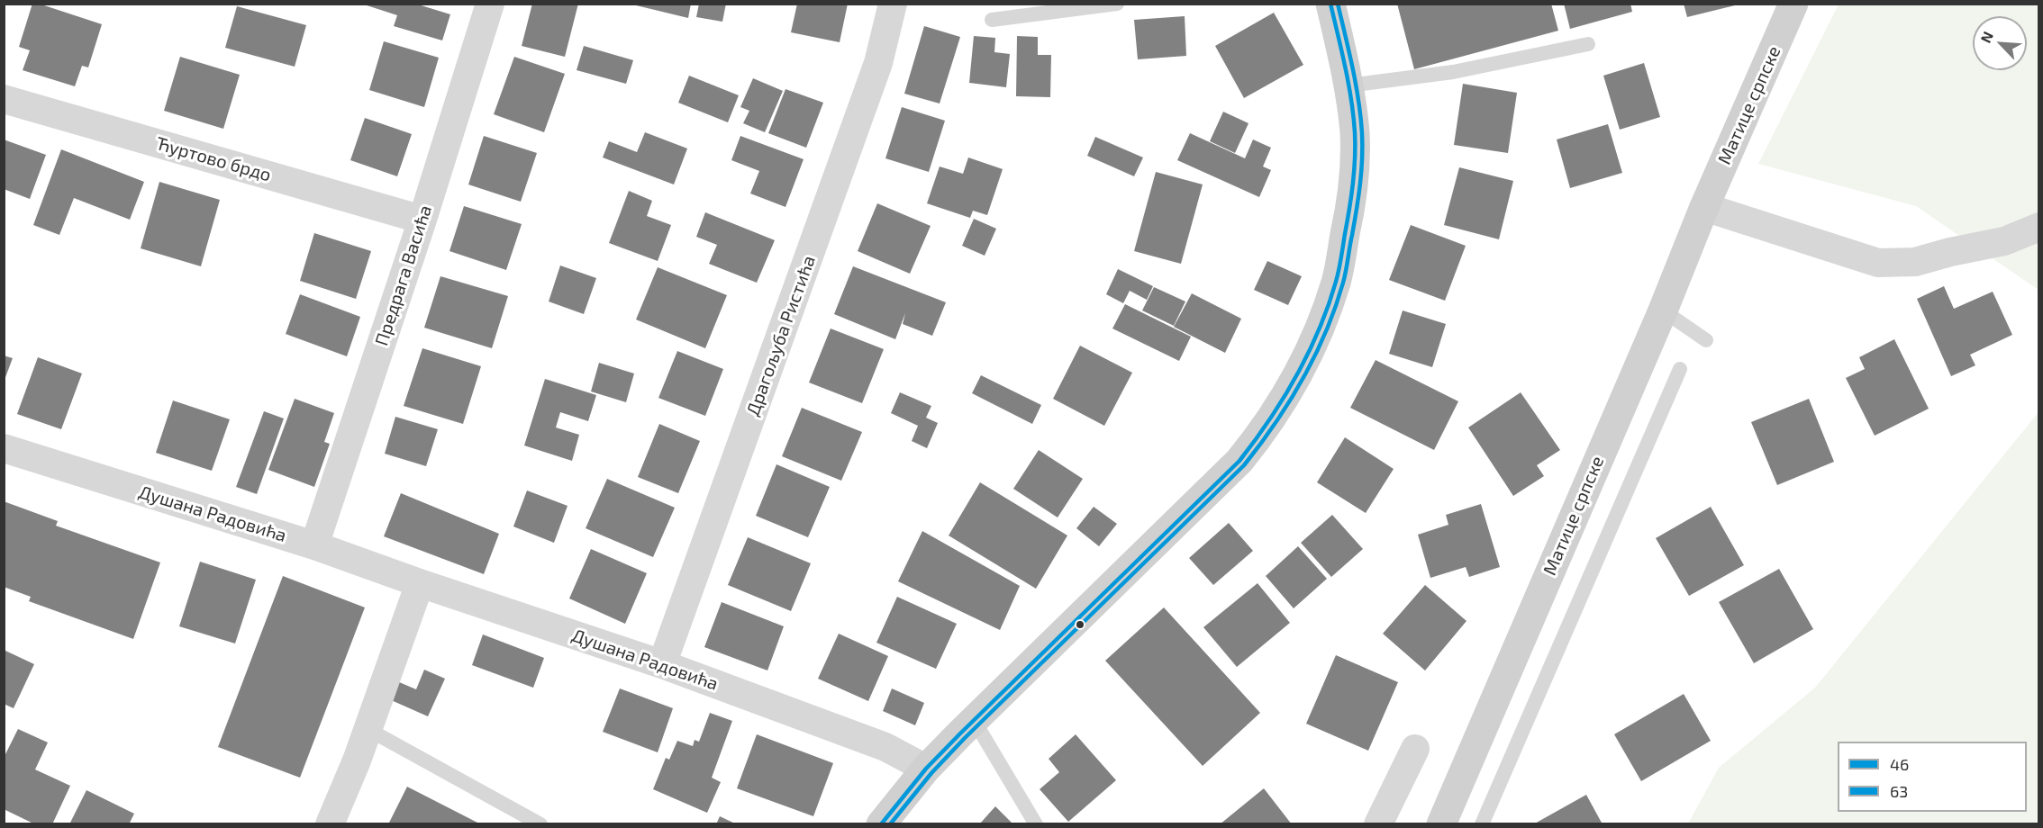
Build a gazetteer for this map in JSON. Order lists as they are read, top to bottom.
{
  "streets": {
    "main road": ["Матице српске"],
    "street": [
      "Ћуртово брдо",
      "Предрага Васића",
      "Драгољуба Ристића",
      "Душана Радовића"
    ]
  },
  "crossings": [
    ["Ћуртово брдо", "Предрага Васића"],
    ["Предрага Васића", "Душана Радовића"],
    ["Драгољуба Ристића", "Душана Радовића"]
  ],
  "lines": ["transit line 46", "transit line 63"],
  "legend": ["46", "63"],
  "north": "top left"
}
